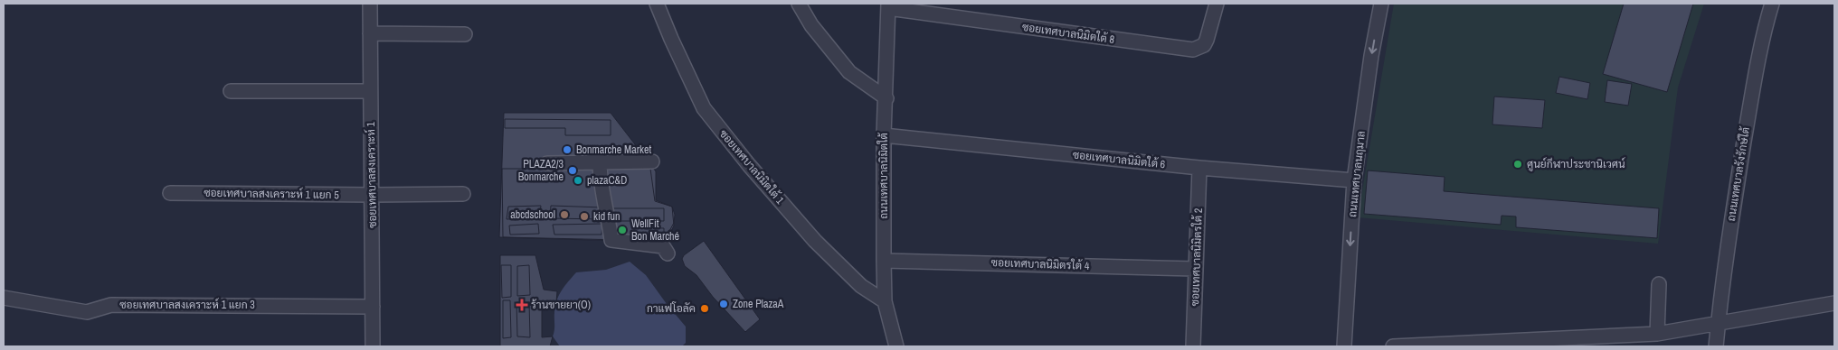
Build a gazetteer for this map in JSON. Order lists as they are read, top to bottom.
{
  "streets": {
    "street": [
      "ซอยเทศบาลนิมิตใต้ 8",
      "ซอยเทศบาลนิมิตใต้ 6",
      "ซอยเทศบาลนิมิตใต้ 1",
      "ถนนเทศบาลนฤมาล",
      "ถนนเทศบาลรังรักษ์ใต้",
      "ซอยเทศบาลสงเคราะห์ 1",
      "ถนนเทศบาลนิมิตใต้",
      "ซอยเทศบาลสงเคราะห์ 1 แยก 5",
      "ซอยเทศบาลนิมิตรใต้ 2",
      "ซอยเทศบาลนิมิตรใต้ 4",
      "ซอยเทศบาลสงเคราะห์ 1 แยก 3"
    ]
  },
  "crossings": [
    ["ซอยเทศบาลนิมิตใต้ 8", "ถนนเทศบาลนิมิตใต้"],
    ["ซอยเทศบาลนิมิตใต้ 6", "ถนนเทศบาลนฤมาล"],
    ["ซอยเทศบาลนิมิตใต้ 6", "ถนนเทศบาลนิมิตใต้"],
    ["ซอยเทศบาลนิมิตใต้ 6", "ซอยเทศบาลนิมิตรใต้ 2"],
    ["ซอยเทศบาลนิมิตใต้ 1", "ถนนเทศบาลนิมิตใต้"],
    ["ซอยเทศบาลสงเคราะห์ 1", "ซอยเทศบาลสงเคราะห์ 1 แยก 5"],
    ["ซอยเทศบาลสงเคราะห์ 1", "ซอยเทศบาลสงเคราะห์ 1 แยก 3"],
    ["ถนนเทศบาลนิมิตใต้", "ซอยเทศบาลนิมิตรใต้ 4"],
    ["ซอยเทศบาลนิมิตรใต้ 2", "ซอยเทศบาลนิมิตรใต้ 4"]
  ],
  "one_way": ["ถนนเทศบาลนฤมาล"],
  "places": {
    "other": [
      "Bonmarche Market",
      "ศูนย์กีฬาประชานิเวศน์",
      "PLAZA2/3 Bonmarche",
      "plazaC&D",
      "abcdschool",
      "kid fun",
      "WellFit Bon Marché",
      "Zone PlazaA",
      "กาแฟโอลัค"
    ],
    "health": ["ร้านขายยา(O)"]
  }
}
